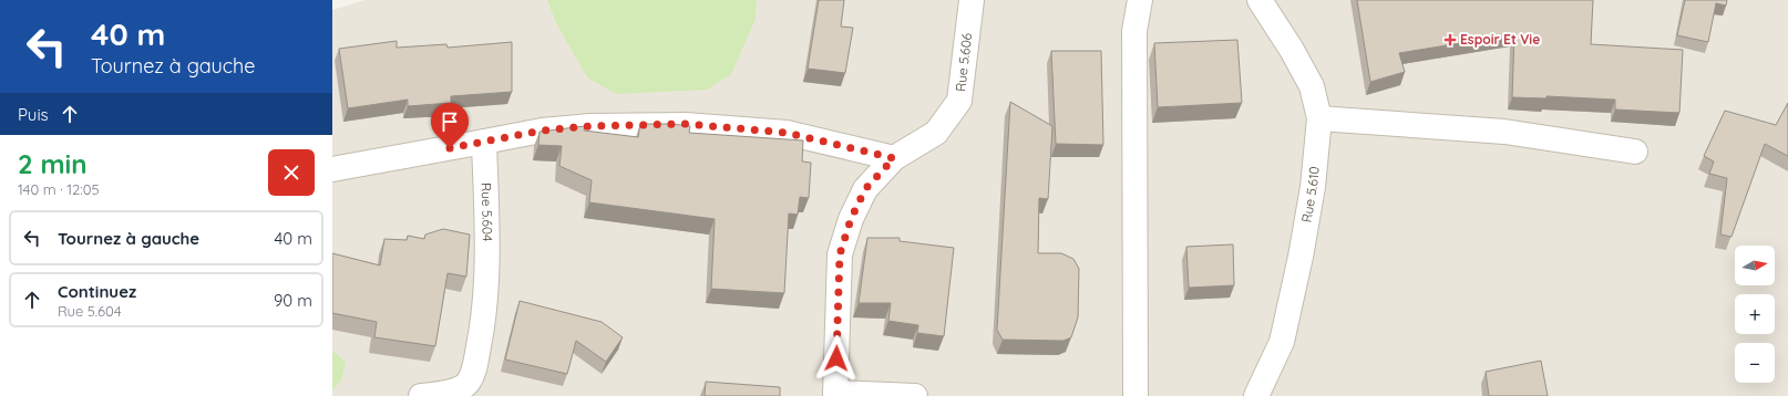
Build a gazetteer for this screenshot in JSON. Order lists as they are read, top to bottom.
{
  "streets": {
    "street": ["Rue 5.606", "Rue 5.610", "Rue 5.604"]
  },
  "places": {
    "health": ["Espoir Et Vie"]
  },
  "north": "right",
  "page": {
    "turn": ["40 m", "Tournez à gauche"],
    "then": "Puis",
    "heading": ["2 min", "140 m · 12:05"],
    "list": [
      {
        "name": "Tournez à gauche",
        "value": "40 m"
      },
      {
        "name": "Continuez",
        "note": "Rue 5.604",
        "value": "90 m"
      }
    ],
    "map_buttons": ["+", "−"]
  }
}
